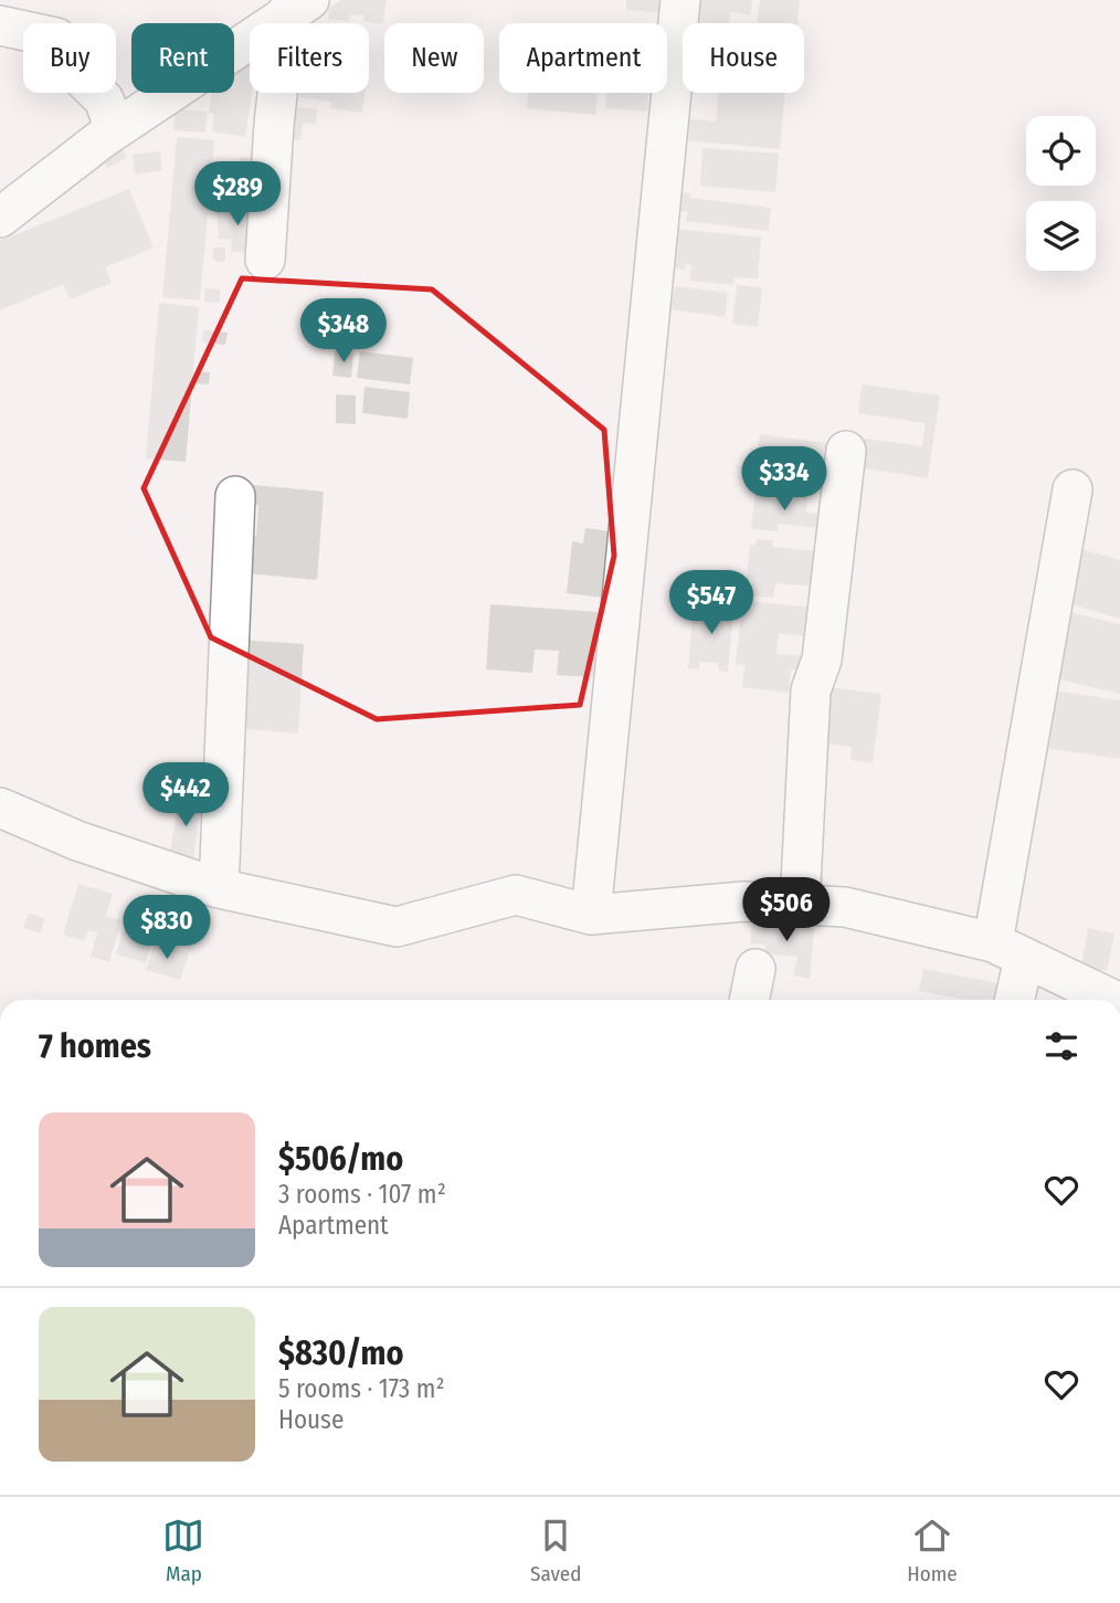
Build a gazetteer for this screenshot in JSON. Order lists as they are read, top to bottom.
{
  "page": {
    "chip": [
      "Buy",
      "Rent",
      "Filters",
      "New",
      "Apartment",
      "House"
    ],
    "price": [
      "$289",
      "$348",
      "$334",
      "$547",
      "$442",
      "$506",
      "$830"
    ],
    "heading": "7 homes",
    "list": [
      {
        "name": "$506/mo",
        "note": "3 rooms · 107 m² · Apartment"
      },
      {
        "name": "$830/mo",
        "note": "5 rooms · 173 m² · House"
      }
    ],
    "tabs": ["Map", "Saved", "Home"]
  }
}
